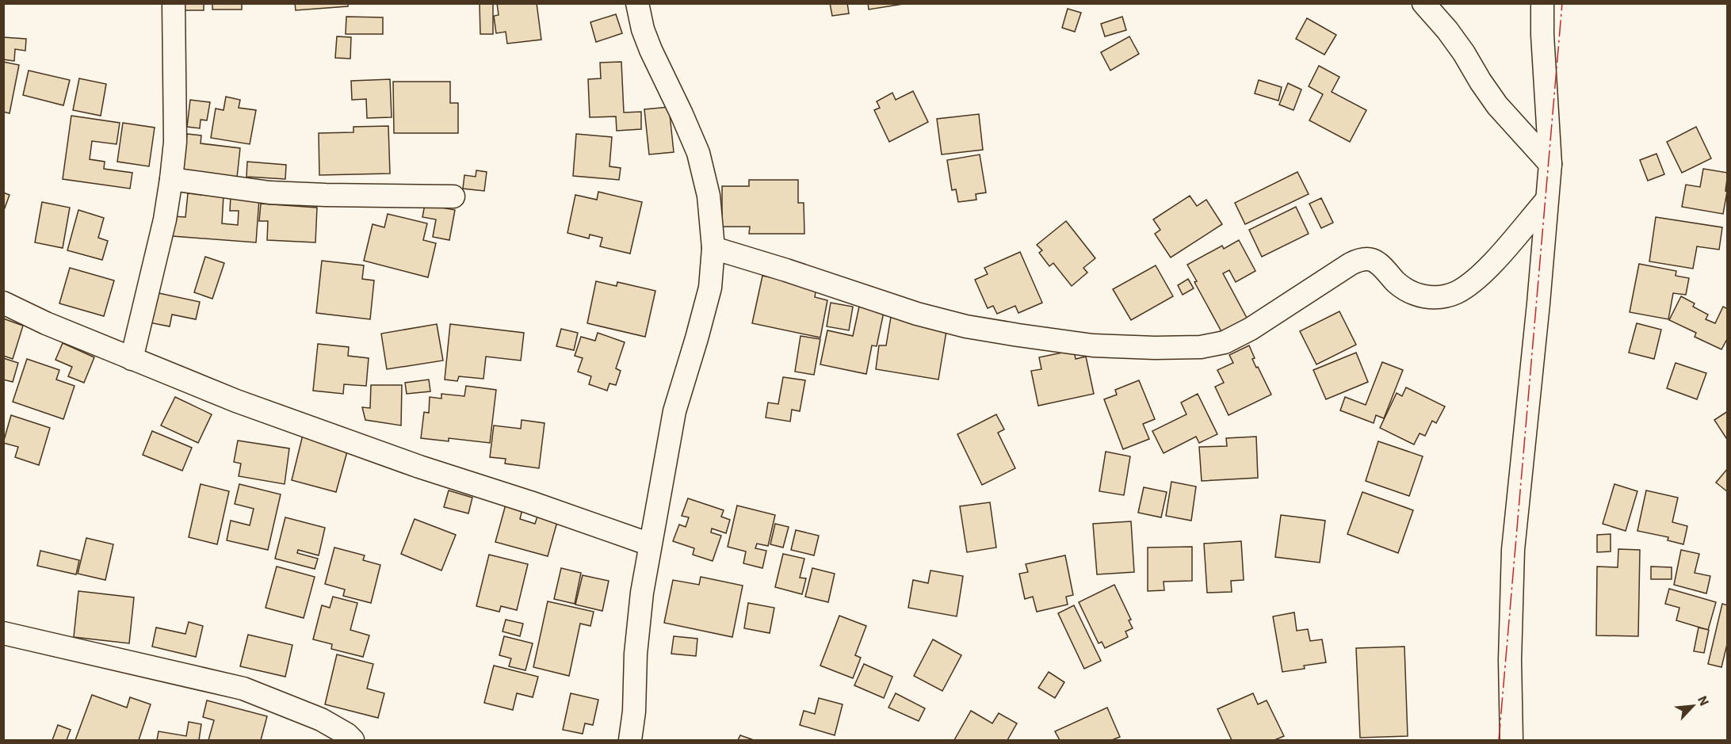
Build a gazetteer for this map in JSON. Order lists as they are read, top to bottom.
{
  "north": "top right"
}
